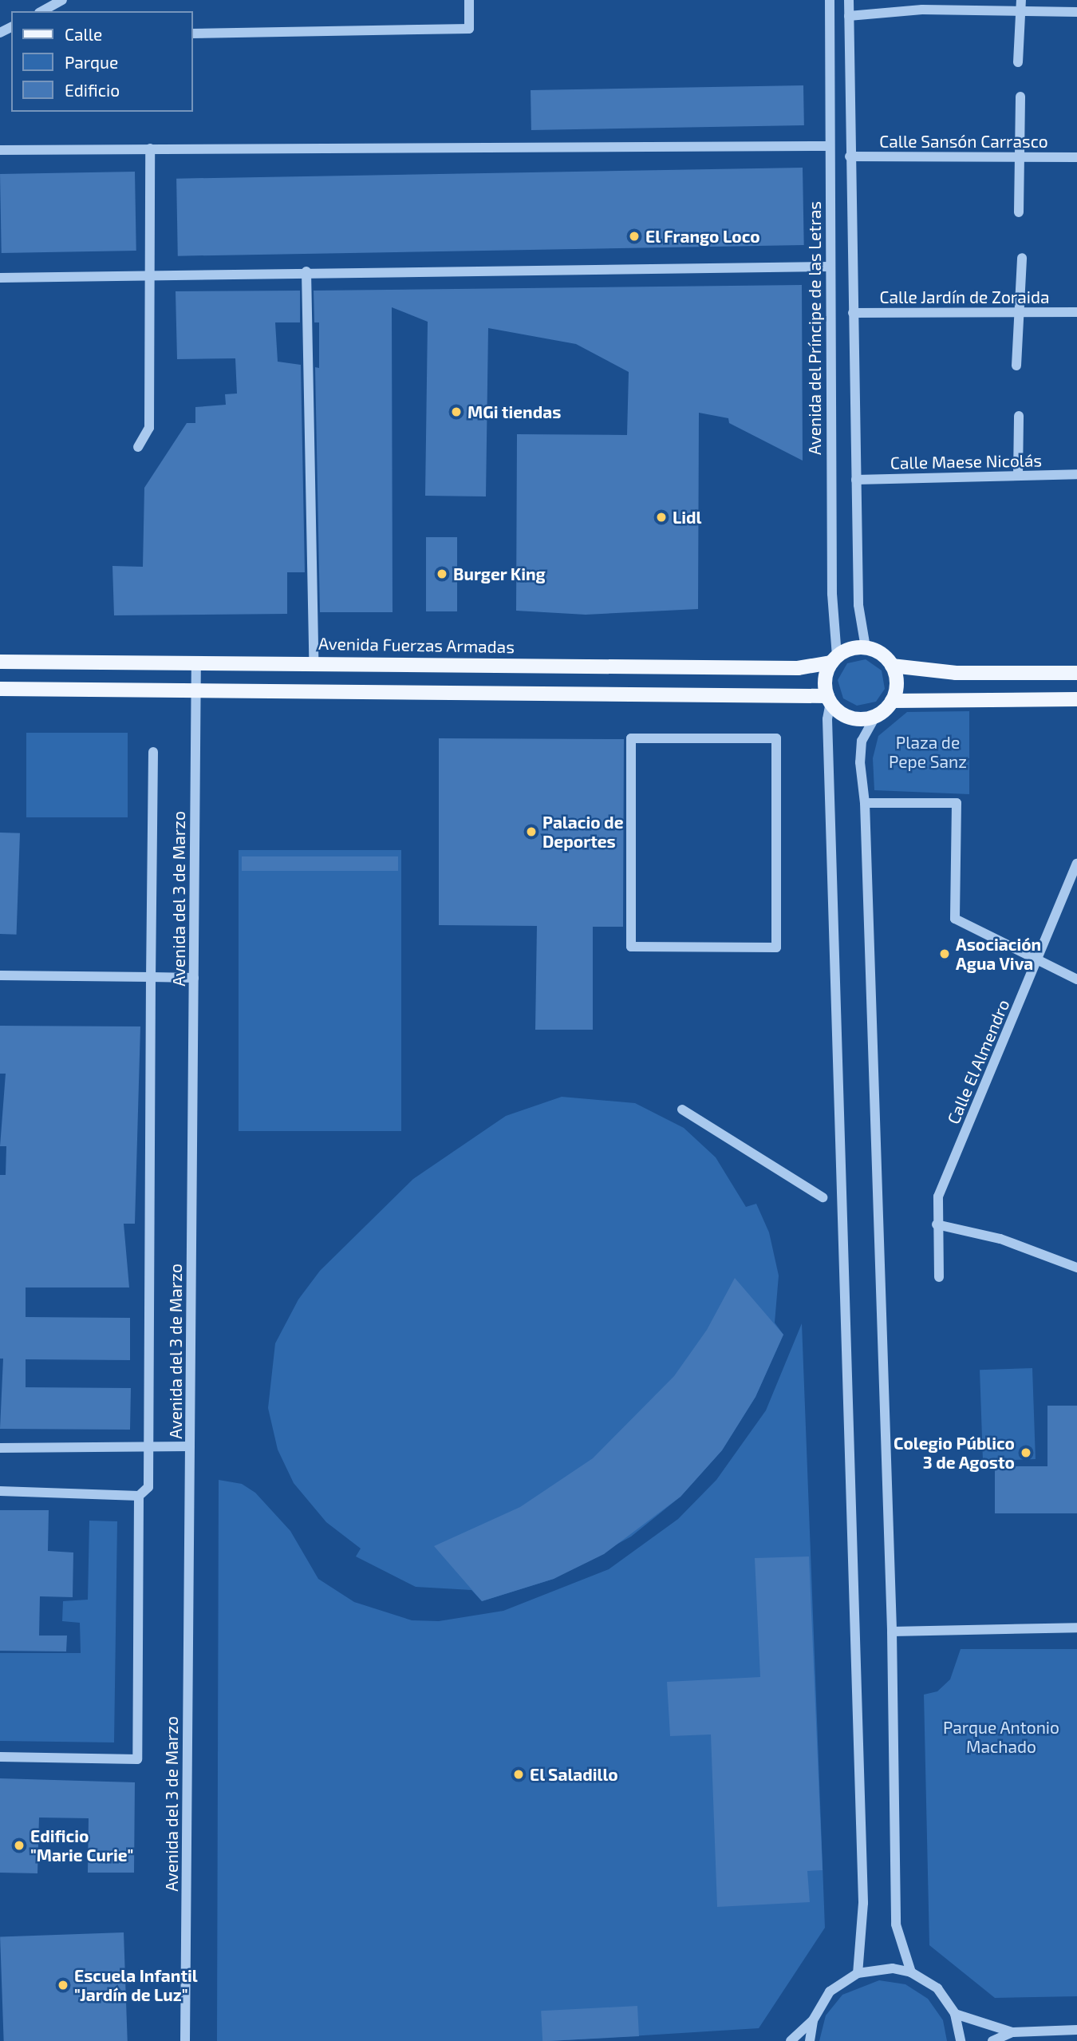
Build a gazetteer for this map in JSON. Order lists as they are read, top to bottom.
{
  "streets": {
    "main road": ["Avenida Fuerzas Armadas"],
    "street": [
      "Calle Sansón Carrasco",
      "Calle Jardín de Zoraida",
      "Avenida del Príncipe de las Letras",
      "Calle Maese Nicolás",
      "Avenida del 3 de Marzo",
      "Calle El Almendro"
    ]
  },
  "crossings": [
    ["Avenida del Príncipe de las Letras", "Avenida Fuerzas Armadas"],
    ["Avenida Fuerzas Armadas", "Avenida del 3 de Marzo"]
  ],
  "parks": ["Plaza de Pepe Sanz", "Parque Antonio Machado"],
  "places": [
    "El Frango Loco",
    "MGi tiendas",
    "Lidl",
    "Burger King",
    "Palacio de Deportes",
    "Asociación Agua Viva",
    "Colegio Público 3 de Agosto",
    "El Saladillo",
    "Edificio \"Marie Curie\"",
    "Escuela Infantil \"Jardín de Luz\""
  ],
  "legend": ["Calle", "Parque", "Edificio"]
}
